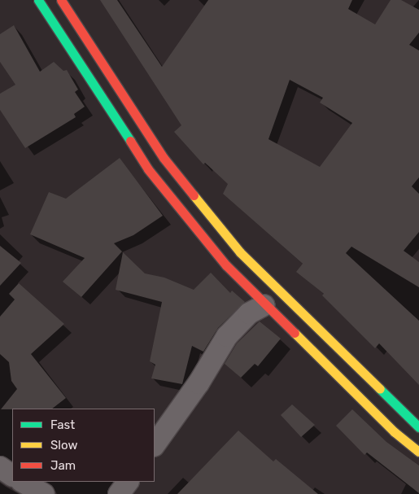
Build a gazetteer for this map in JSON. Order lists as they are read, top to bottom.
{
  "legend": ["Fast", "Slow", "Jam"]
}
